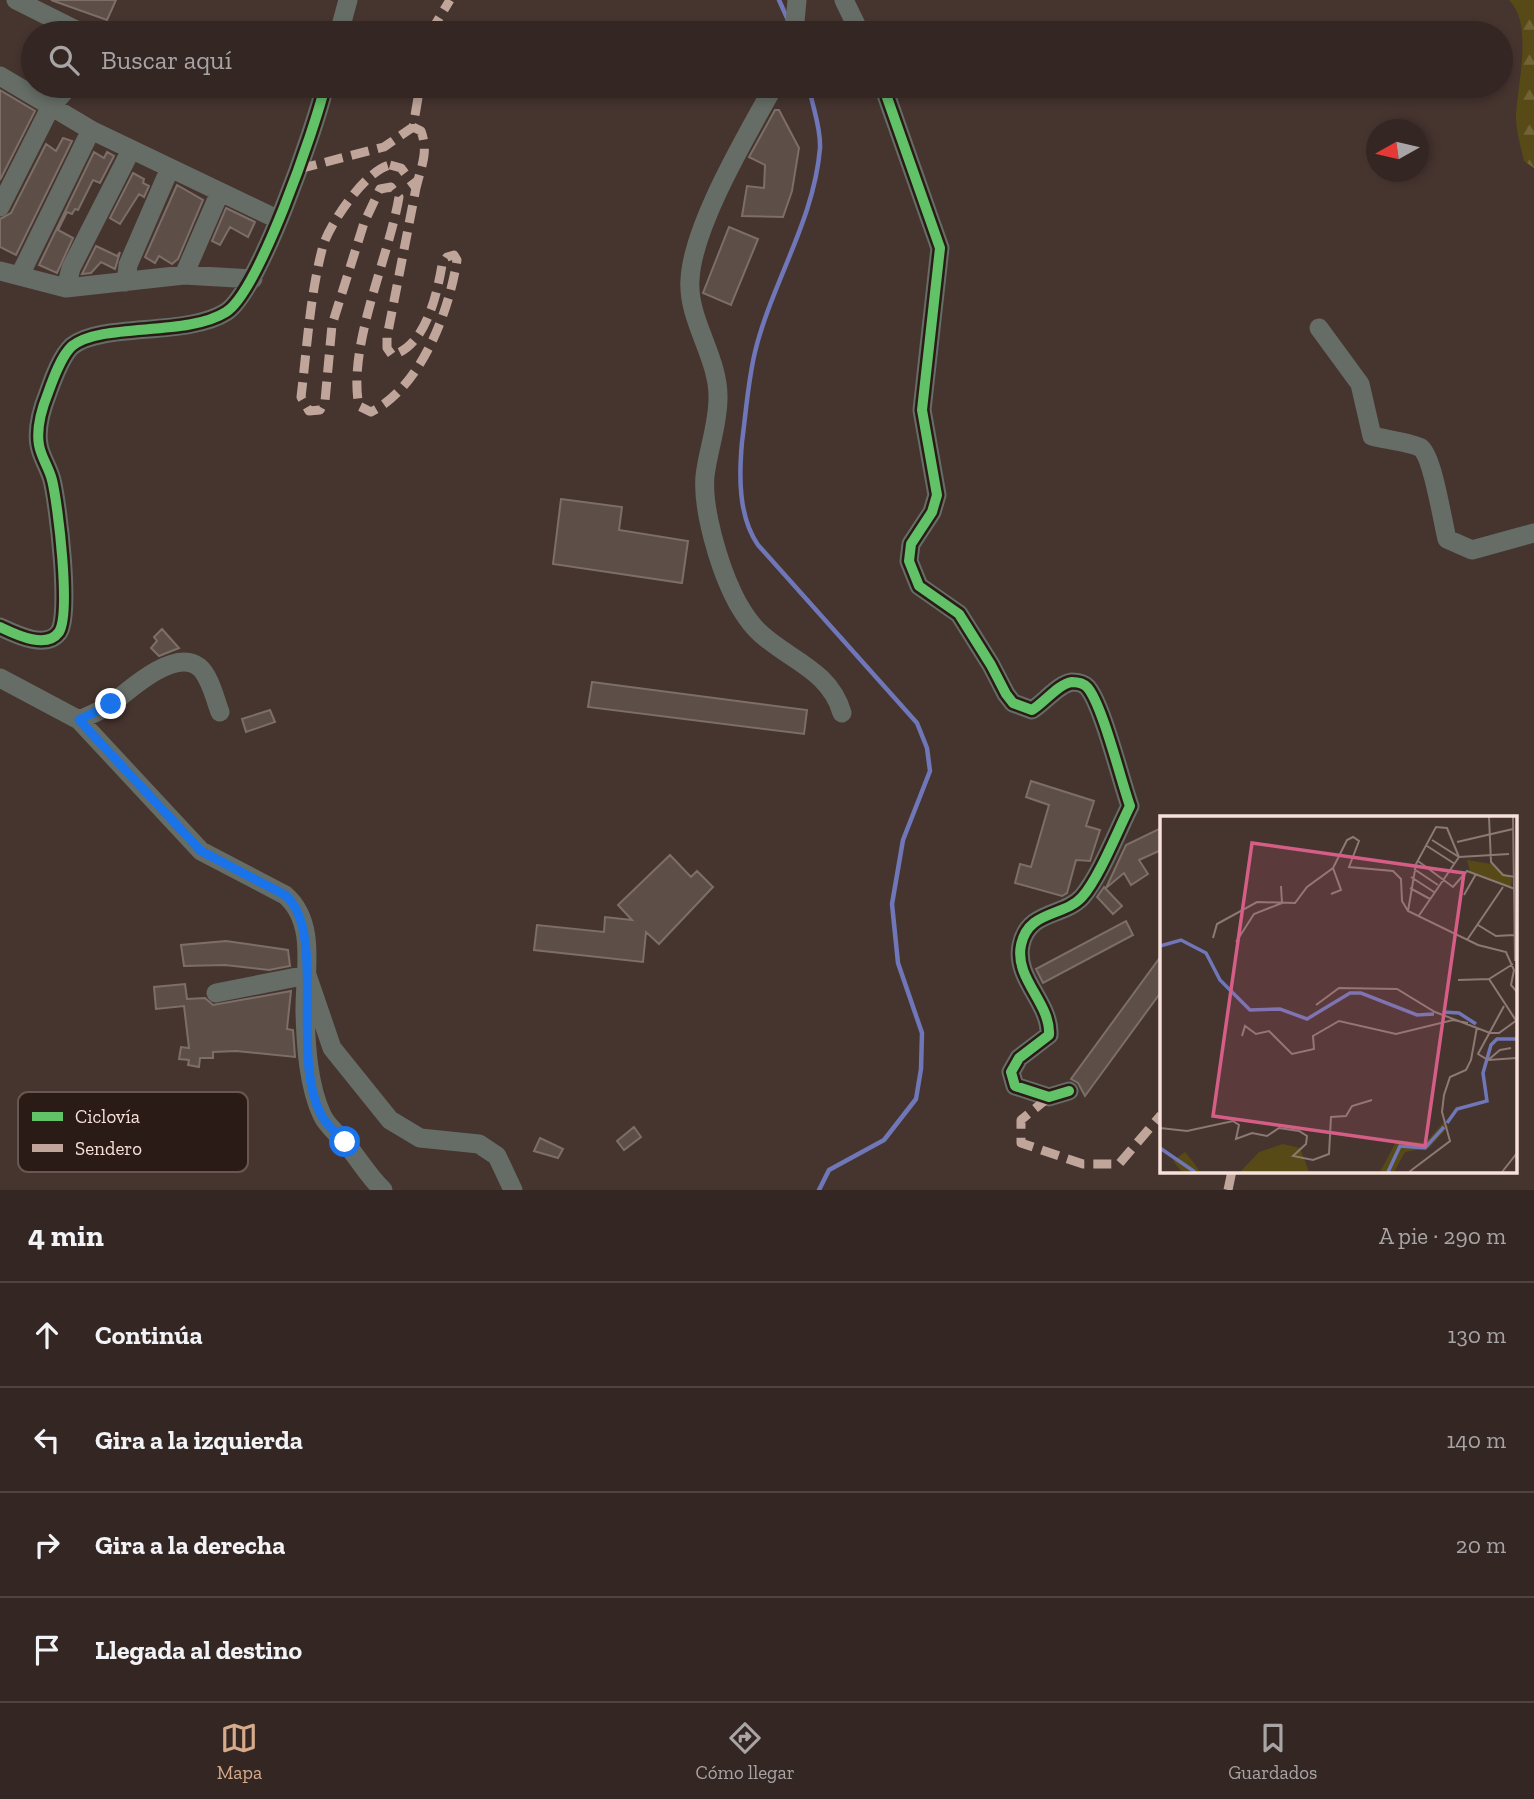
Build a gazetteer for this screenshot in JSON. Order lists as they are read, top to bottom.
{
  "legend": ["Ciclovía", "Sendero"],
  "north": "left",
  "page": {
    "search": "Buscar aquí",
    "heading": ["4 min", "A pie · 290 m"],
    "list": [
      ["Continúa", "130 m"],
      ["Gira a la izquierda", "140 m"],
      ["Gira a la derecha", "20 m"],
      "Llegada al destino"
    ],
    "nav": ["Mapa", "Cómo llegar", "Guardados"]
  }
}
